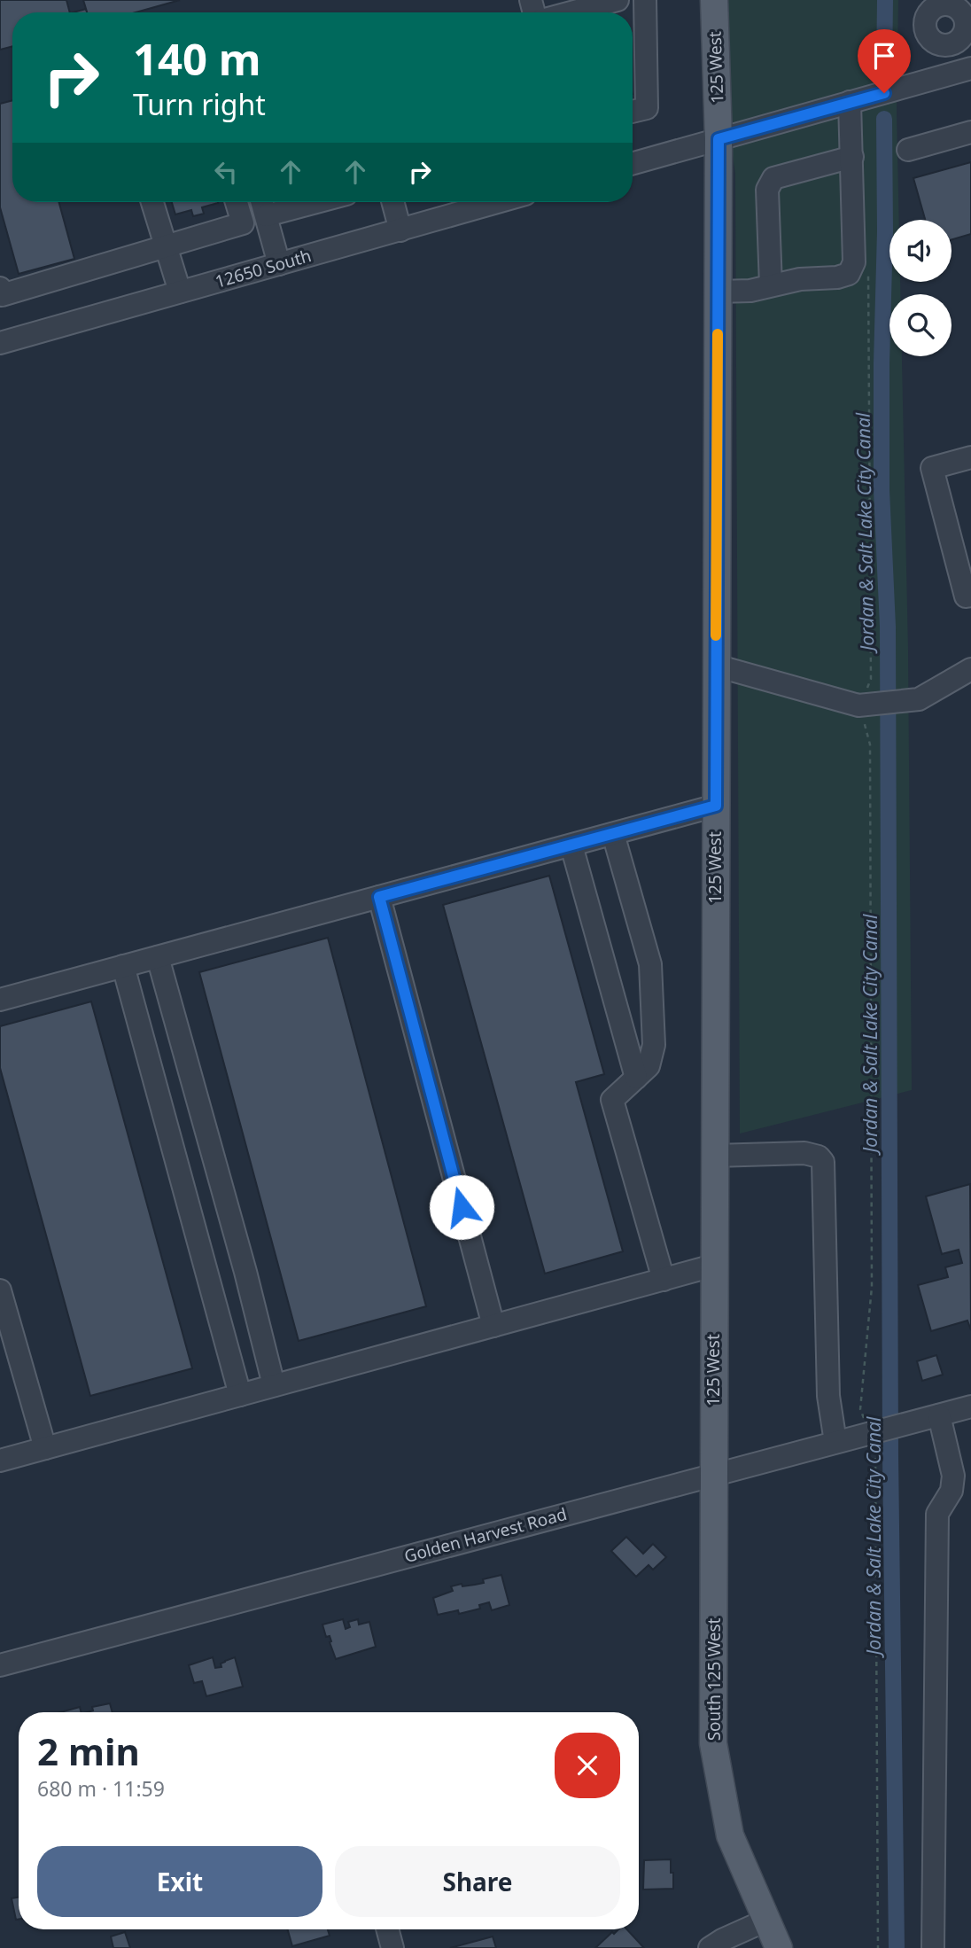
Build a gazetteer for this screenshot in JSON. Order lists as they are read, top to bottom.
{
  "streets": {
    "main road": ["125 West", "South 125 West"],
    "street": ["12650 South", "Golden Harvest Road"]
  },
  "crossings": [
    ["125 West", "Golden Harvest Road"],
    ["125 West", "South 125 West"],
    ["Golden Harvest Road", "South 125 West"]
  ],
  "water": ["Jordan & Salt Lake City Canal"],
  "page": {
    "turn": ["140 m", "Turn right"],
    "heading": ["2 min", "680 m · 11:59"],
    "buttons": ["Exit", "Share"]
  }
}
